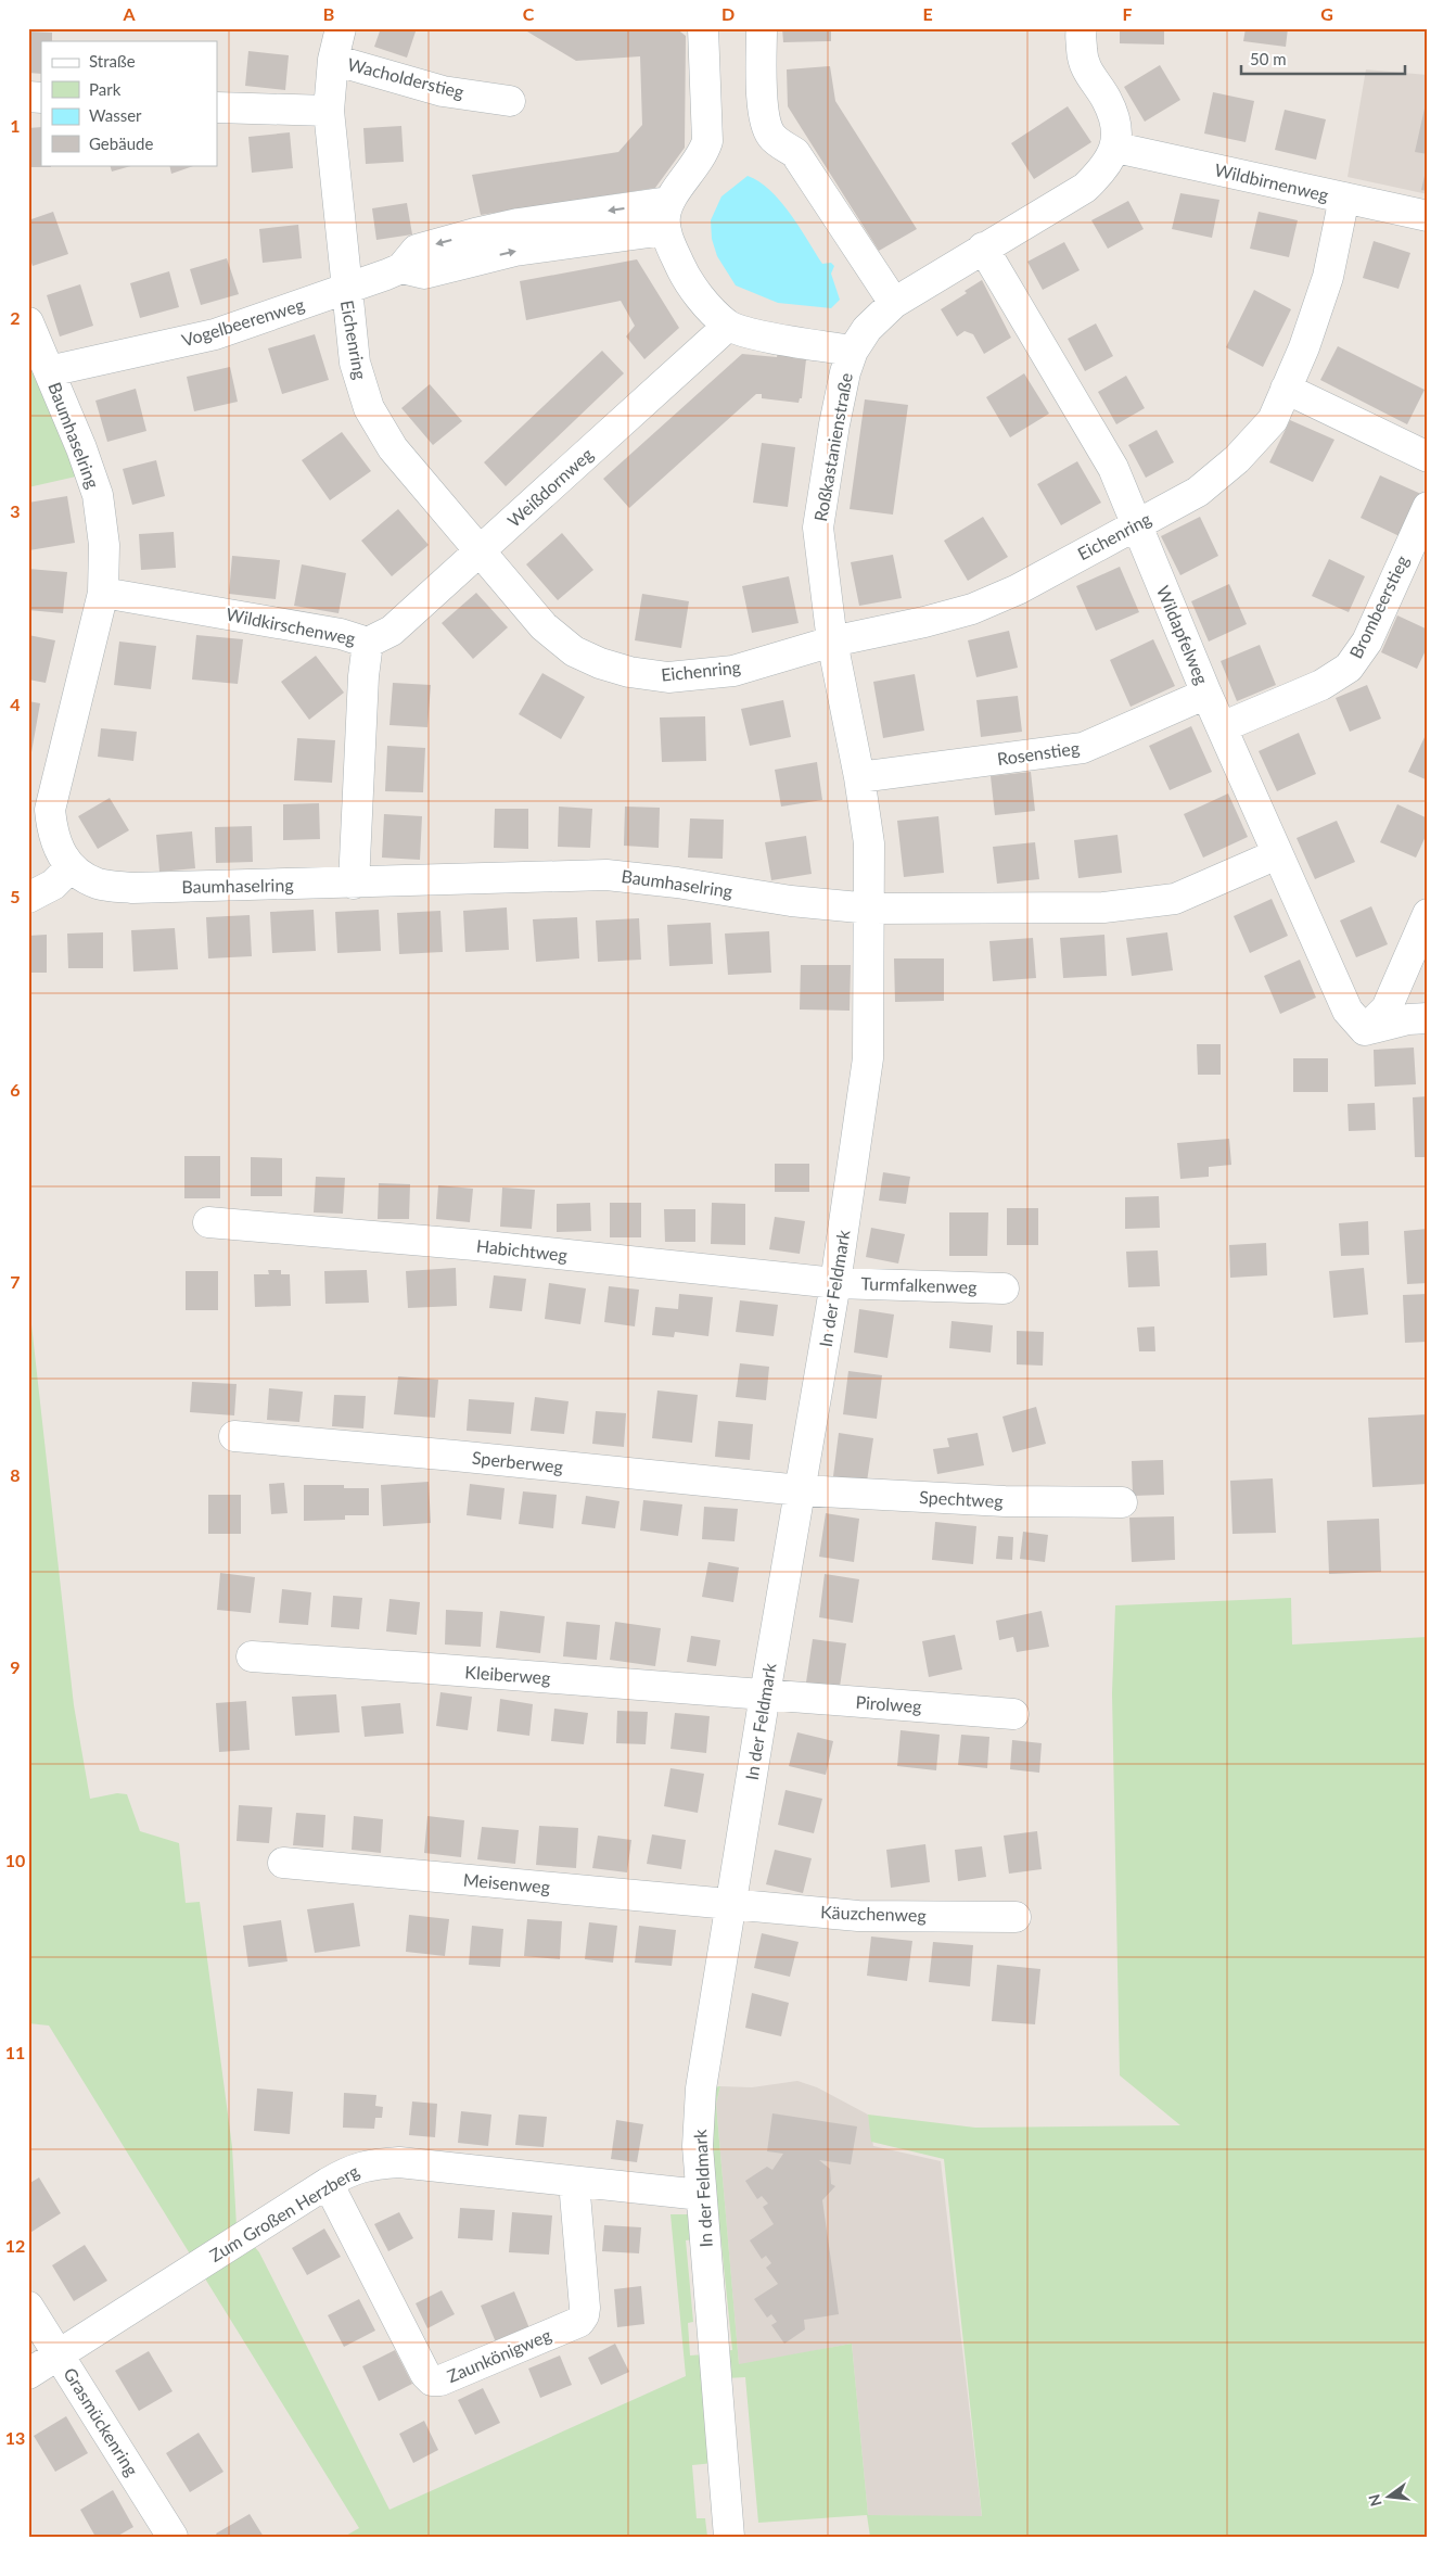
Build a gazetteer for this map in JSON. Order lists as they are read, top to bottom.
{
  "streets": {
    "street": [
      "Wacholderstieg",
      "Wildbirnenweg",
      "Vogelbeerenweg",
      "Eichenring",
      "Baumhaselring",
      "Roßkastanienstraße",
      "Weißdornweg",
      "Brombeerstieg",
      "Wildkirschenweg",
      "Wildapfelweg",
      "Rosenstieg",
      "Habichtweg",
      "Turmfalkenweg",
      "In der Feldmark",
      "Sperberweg",
      "Spechtweg",
      "Kleiberweg",
      "Pirolweg",
      "Meisenweg",
      "Käuzchenweg",
      "Zum Großen Herzberg",
      "Zaunkönigweg",
      "Grasmückenring"
    ]
  },
  "crossings": [
    ["Wacholderstieg", "Eichenring"],
    ["Wildbirnenweg", "Eichenring"],
    ["Wildbirnenweg", "Roßkastanienstraße"],
    ["Vogelbeerenweg", "Eichenring"],
    ["Vogelbeerenweg", "Baumhaselring"],
    ["Eichenring", "Roßkastanienstraße"],
    ["Eichenring", "Weißdornweg"],
    ["Eichenring", "Wildapfelweg"],
    ["Baumhaselring", "Roßkastanienstraße"],
    ["Baumhaselring", "Wildkirschenweg"],
    ["Baumhaselring", "Wildapfelweg"],
    ["Baumhaselring", "In der Feldmark"],
    ["Roßkastanienstraße", "Wildapfelweg"],
    ["Roßkastanienstraße", "Rosenstieg"],
    ["Roßkastanienstraße", "In der Feldmark"],
    ["Weißdornweg", "Wildkirschenweg"],
    ["Brombeerstieg", "Wildapfelweg"],
    ["Wildapfelweg", "Rosenstieg"],
    ["Habichtweg", "Turmfalkenweg"],
    ["Habichtweg", "In der Feldmark"],
    ["Turmfalkenweg", "In der Feldmark"],
    ["In der Feldmark", "Sperberweg"],
    ["In der Feldmark", "Spechtweg"],
    ["In der Feldmark", "Kleiberweg"],
    ["In der Feldmark", "Pirolweg"],
    ["In der Feldmark", "Meisenweg"],
    ["In der Feldmark", "Käuzchenweg"],
    ["In der Feldmark", "Zum Großen Herzberg"],
    ["Sperberweg", "Spechtweg"],
    ["Kleiberweg", "Pirolweg"],
    ["Meisenweg", "Käuzchenweg"],
    ["Zum Großen Herzberg", "Zaunkönigweg"],
    ["Zum Großen Herzberg", "Grasmückenring"]
  ],
  "legend": [
    "Straße",
    "Park",
    "Wasser",
    "Gebäude"
  ],
  "scale_bar": "50 m",
  "north": "left",
  "grid": {
    "columns": [
      "A",
      "B",
      "C",
      "D",
      "E",
      "F",
      "G"
    ],
    "rows": [
      "1",
      "2",
      "3",
      "4",
      "5",
      "6",
      "7",
      "8",
      "9",
      "10",
      "11",
      "12",
      "13"
    ]
  }
}
